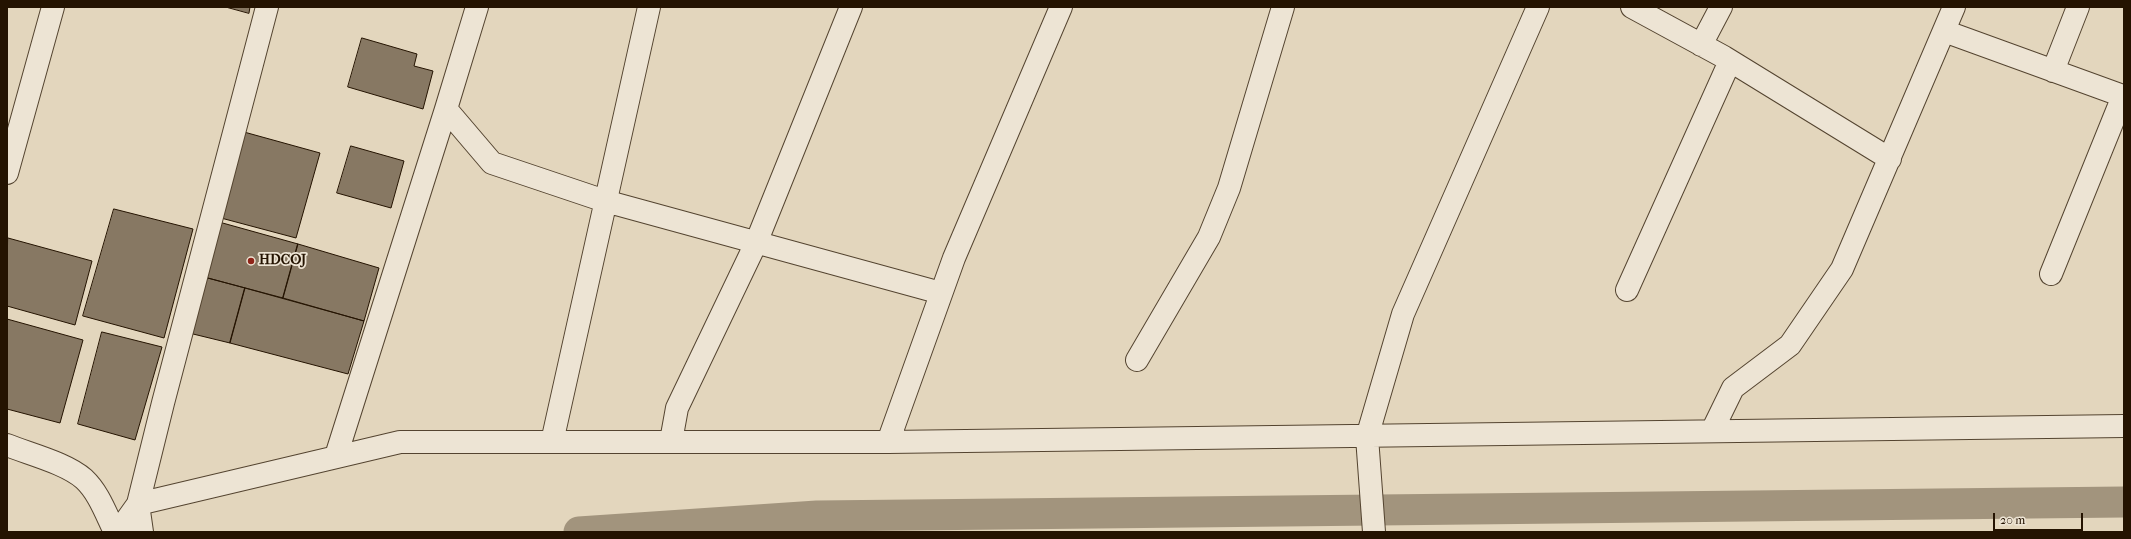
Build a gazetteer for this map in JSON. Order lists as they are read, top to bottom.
{
  "places": ["HDCOJ"],
  "scale_bar": "20 m"
}
